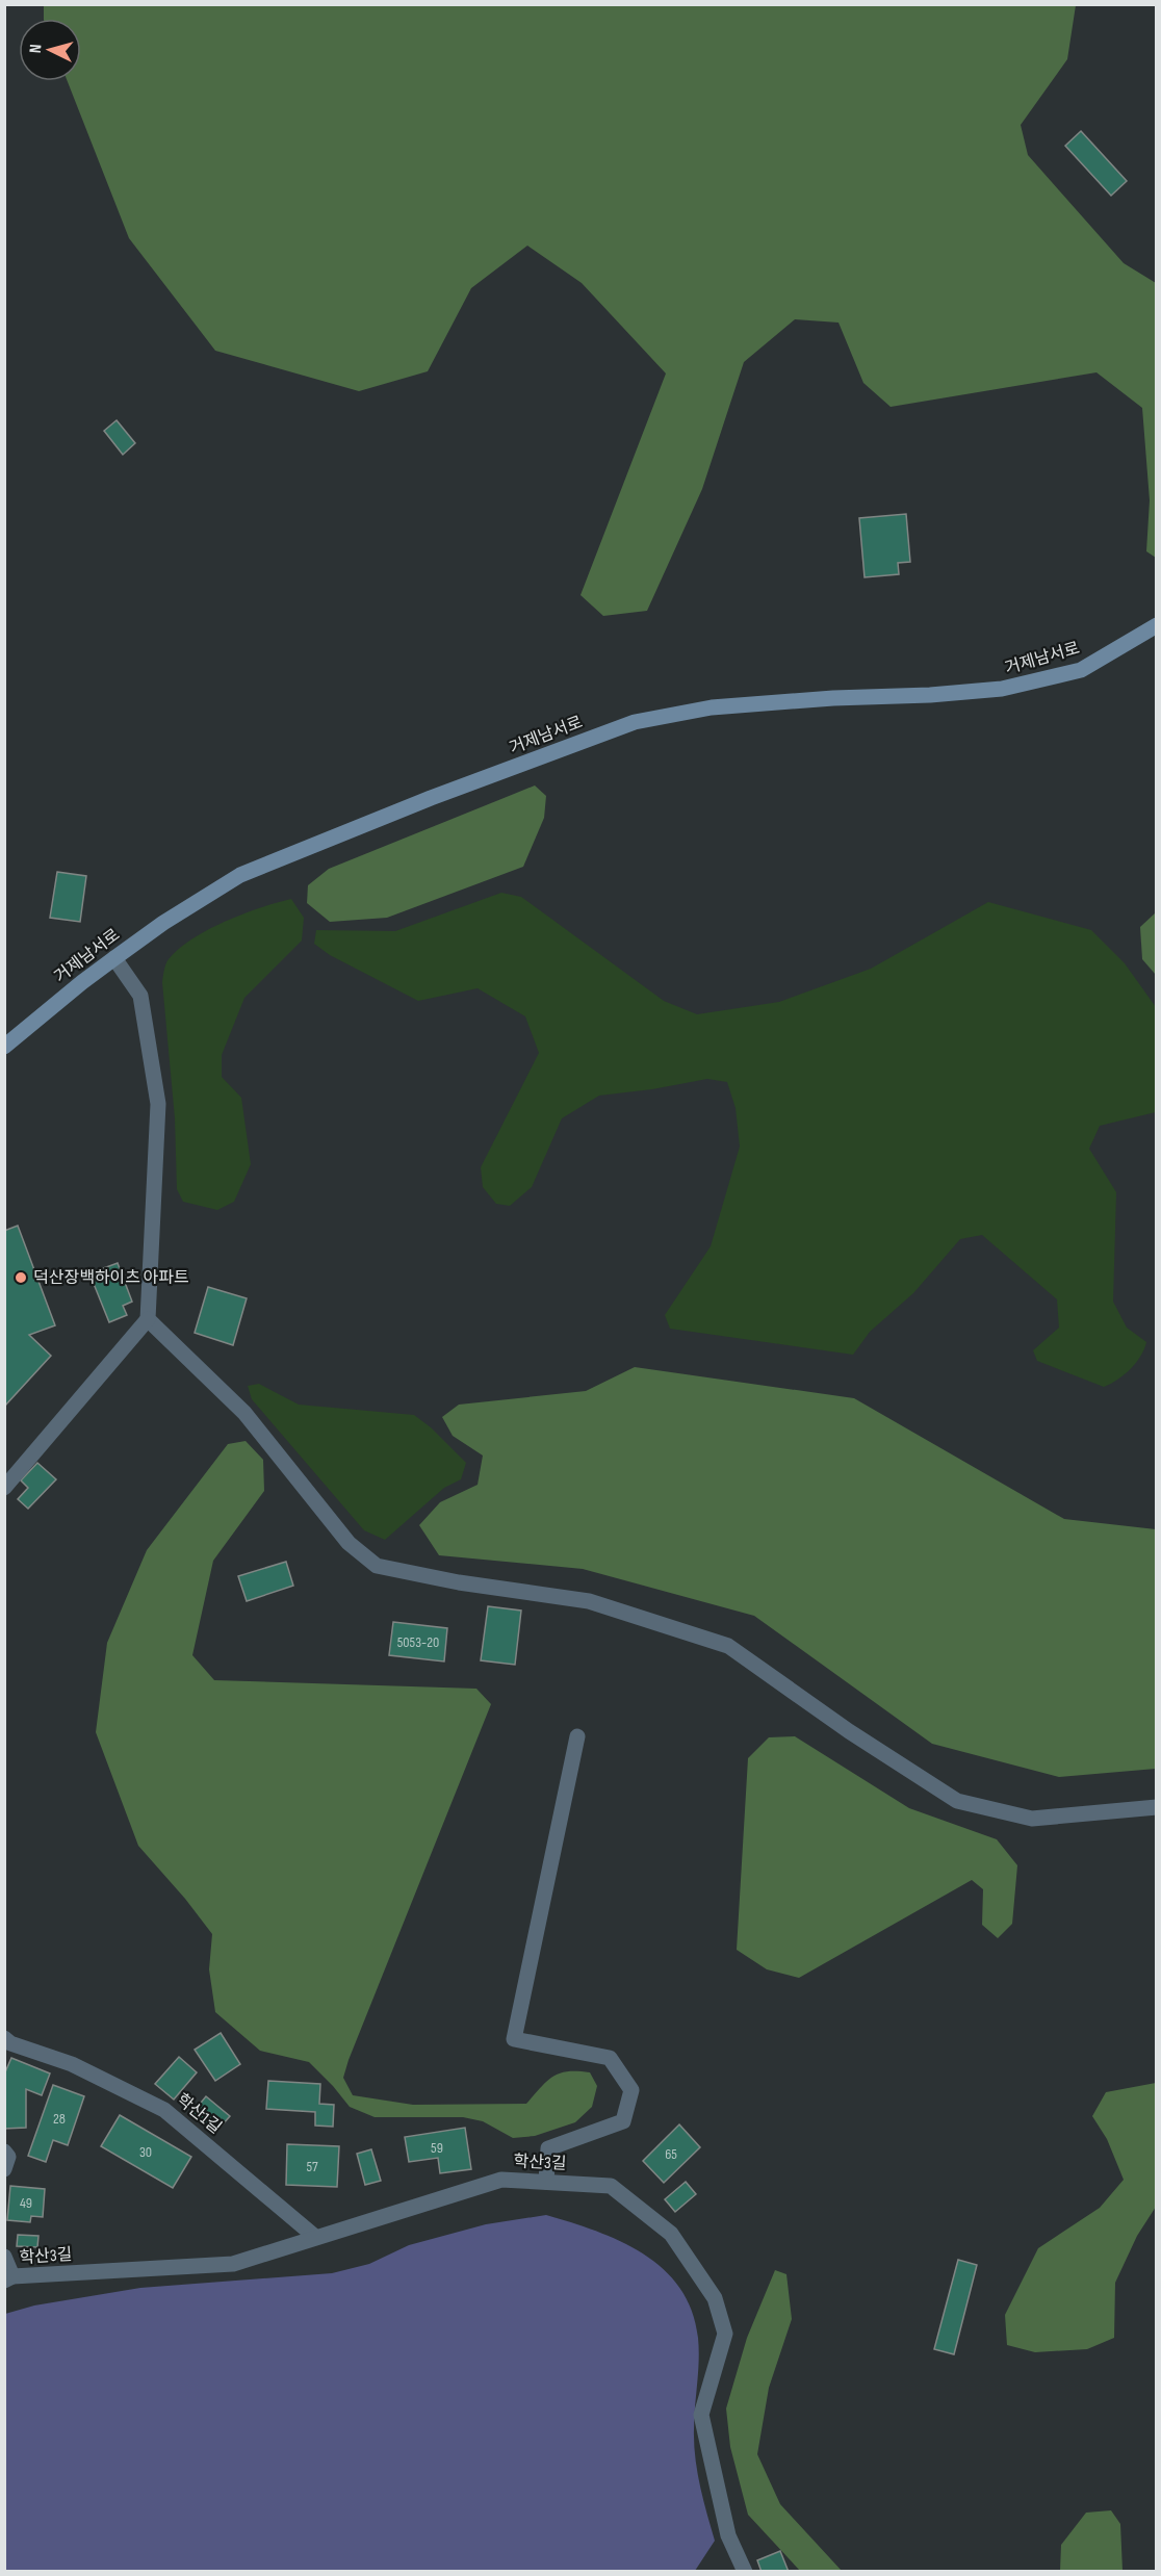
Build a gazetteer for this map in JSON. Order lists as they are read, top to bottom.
{
  "streets": {
    "main road": ["거제남서로"],
    "street": ["학산1길", "학산3길"]
  },
  "crossings": [
    ["학산1길", "학산3길"]
  ],
  "places": ["덕산장백하이츠 아파트"],
  "house_numbers": [
    "5053-20",
    "28",
    "59",
    "30",
    "65",
    "57",
    "49"
  ],
  "north": "left"
}
